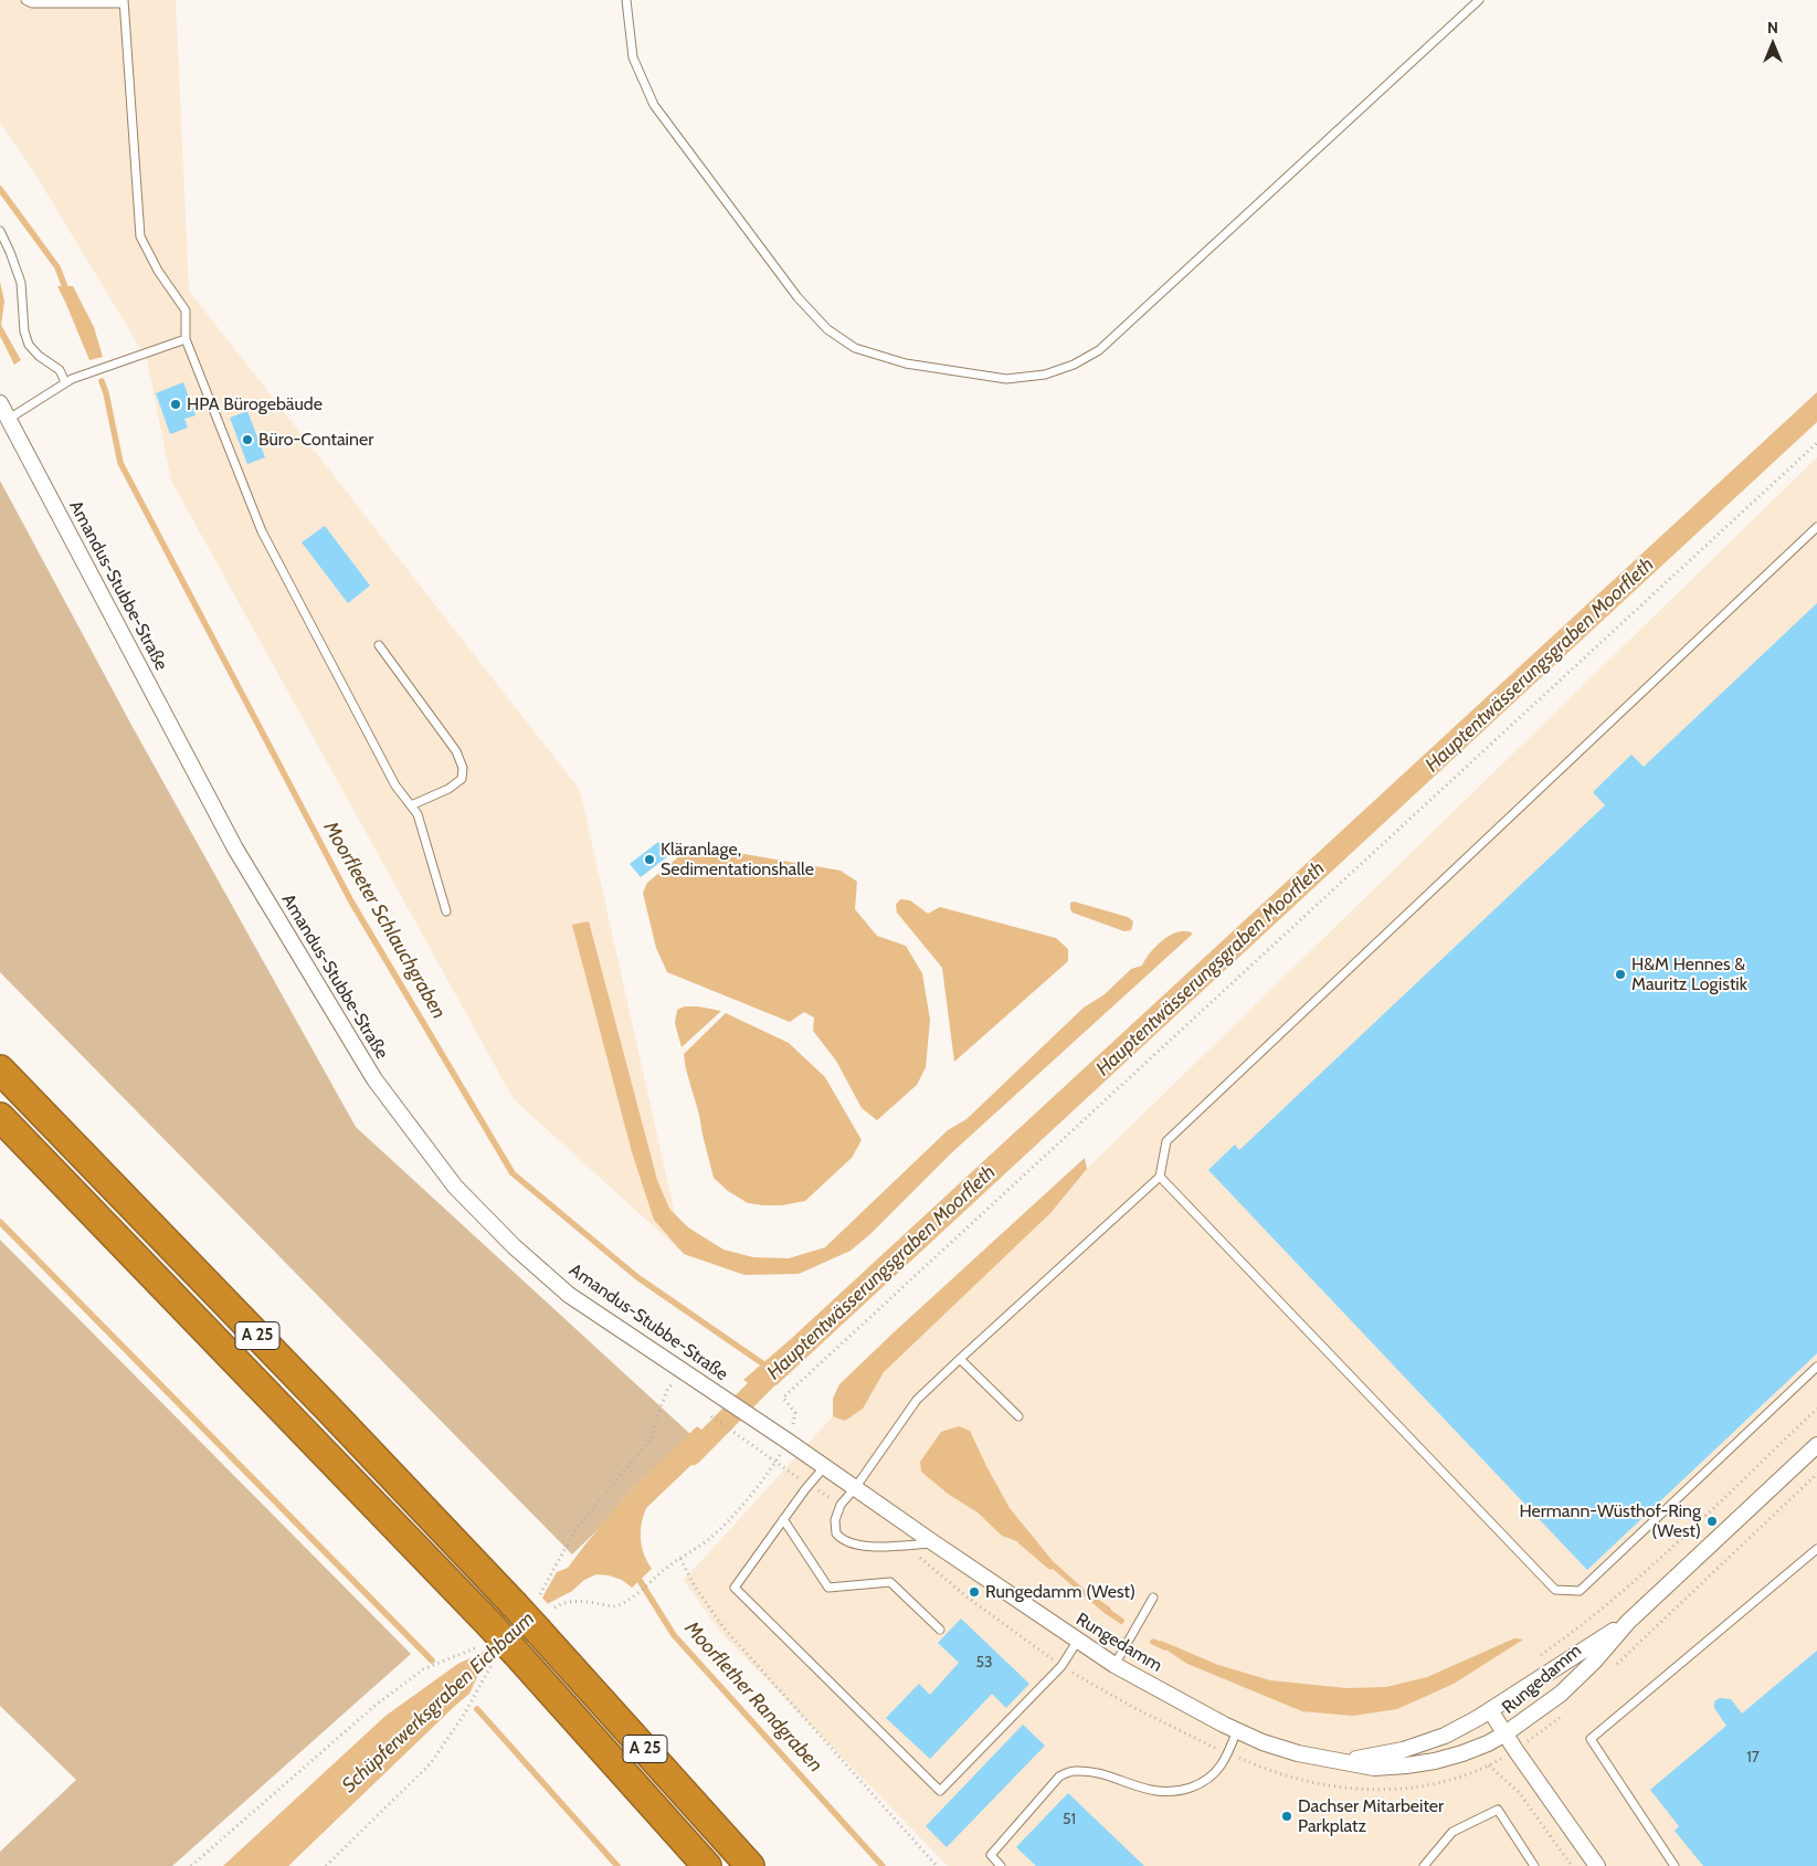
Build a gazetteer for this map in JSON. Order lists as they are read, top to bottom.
{
  "streets": {
    "highway": ["A 25"],
    "street": ["Amandus-Stubbe-Straße", "Rungedamm"]
  },
  "crossings": [
    ["Amandus-Stubbe-Straße", "Rungedamm"]
  ],
  "water": [
    "Hauptentwässerungsgraben Moorfleth",
    "Moorfleeter Schlauchgraben",
    "Moorflether Randgraben",
    "Schüpferwerksgraben Eichbaum"
  ],
  "places": [
    "HPA Bürogebäude",
    "Büro-Container",
    "Kläranlage, Sedimentationshalle",
    "H&M Hennes & Mauritz Logistik",
    "Hermann-Wüsthof-Ring (West)",
    "Rungedamm (West)",
    "Dachser Mitarbeiter Parkplatz"
  ],
  "house_numbers": ["53", "17", "51"],
  "north": "top"
}
